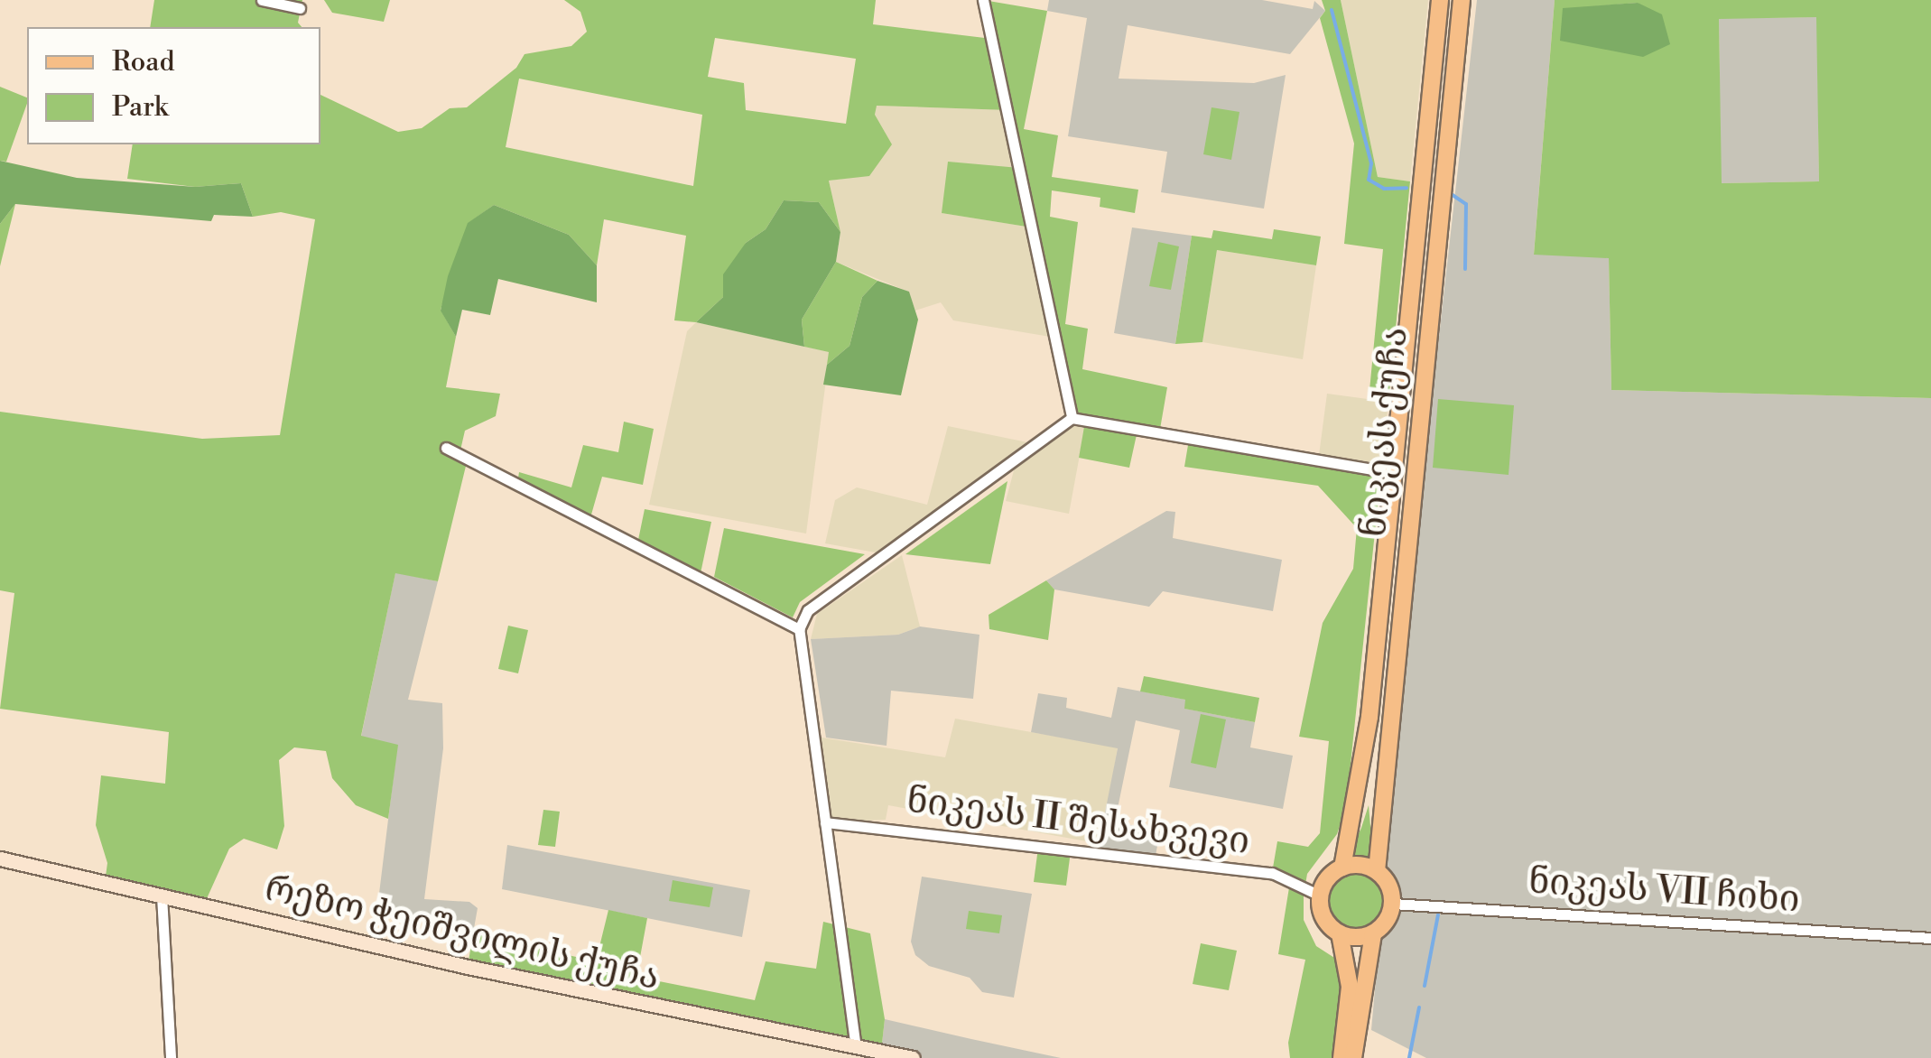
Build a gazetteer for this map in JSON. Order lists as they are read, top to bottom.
{
  "streets": {
    "main road": ["ნიკეას ქუჩა", "რეზო ჭეიშვილის ქუჩა"],
    "street": ["ნიკეას II შესახვევი", "ნიკეას VII ჩიხი"]
  },
  "crossings": [
    ["ნიკეას ქუჩა", "ნიკეას II შესახვევი"],
    ["ნიკეას ქუჩა", "ნიკეას VII ჩიხი"],
    ["ნიკეას II შესახვევი", "ნიკეას VII ჩიხი"]
  ],
  "legend": ["Road", "Park"]
}
